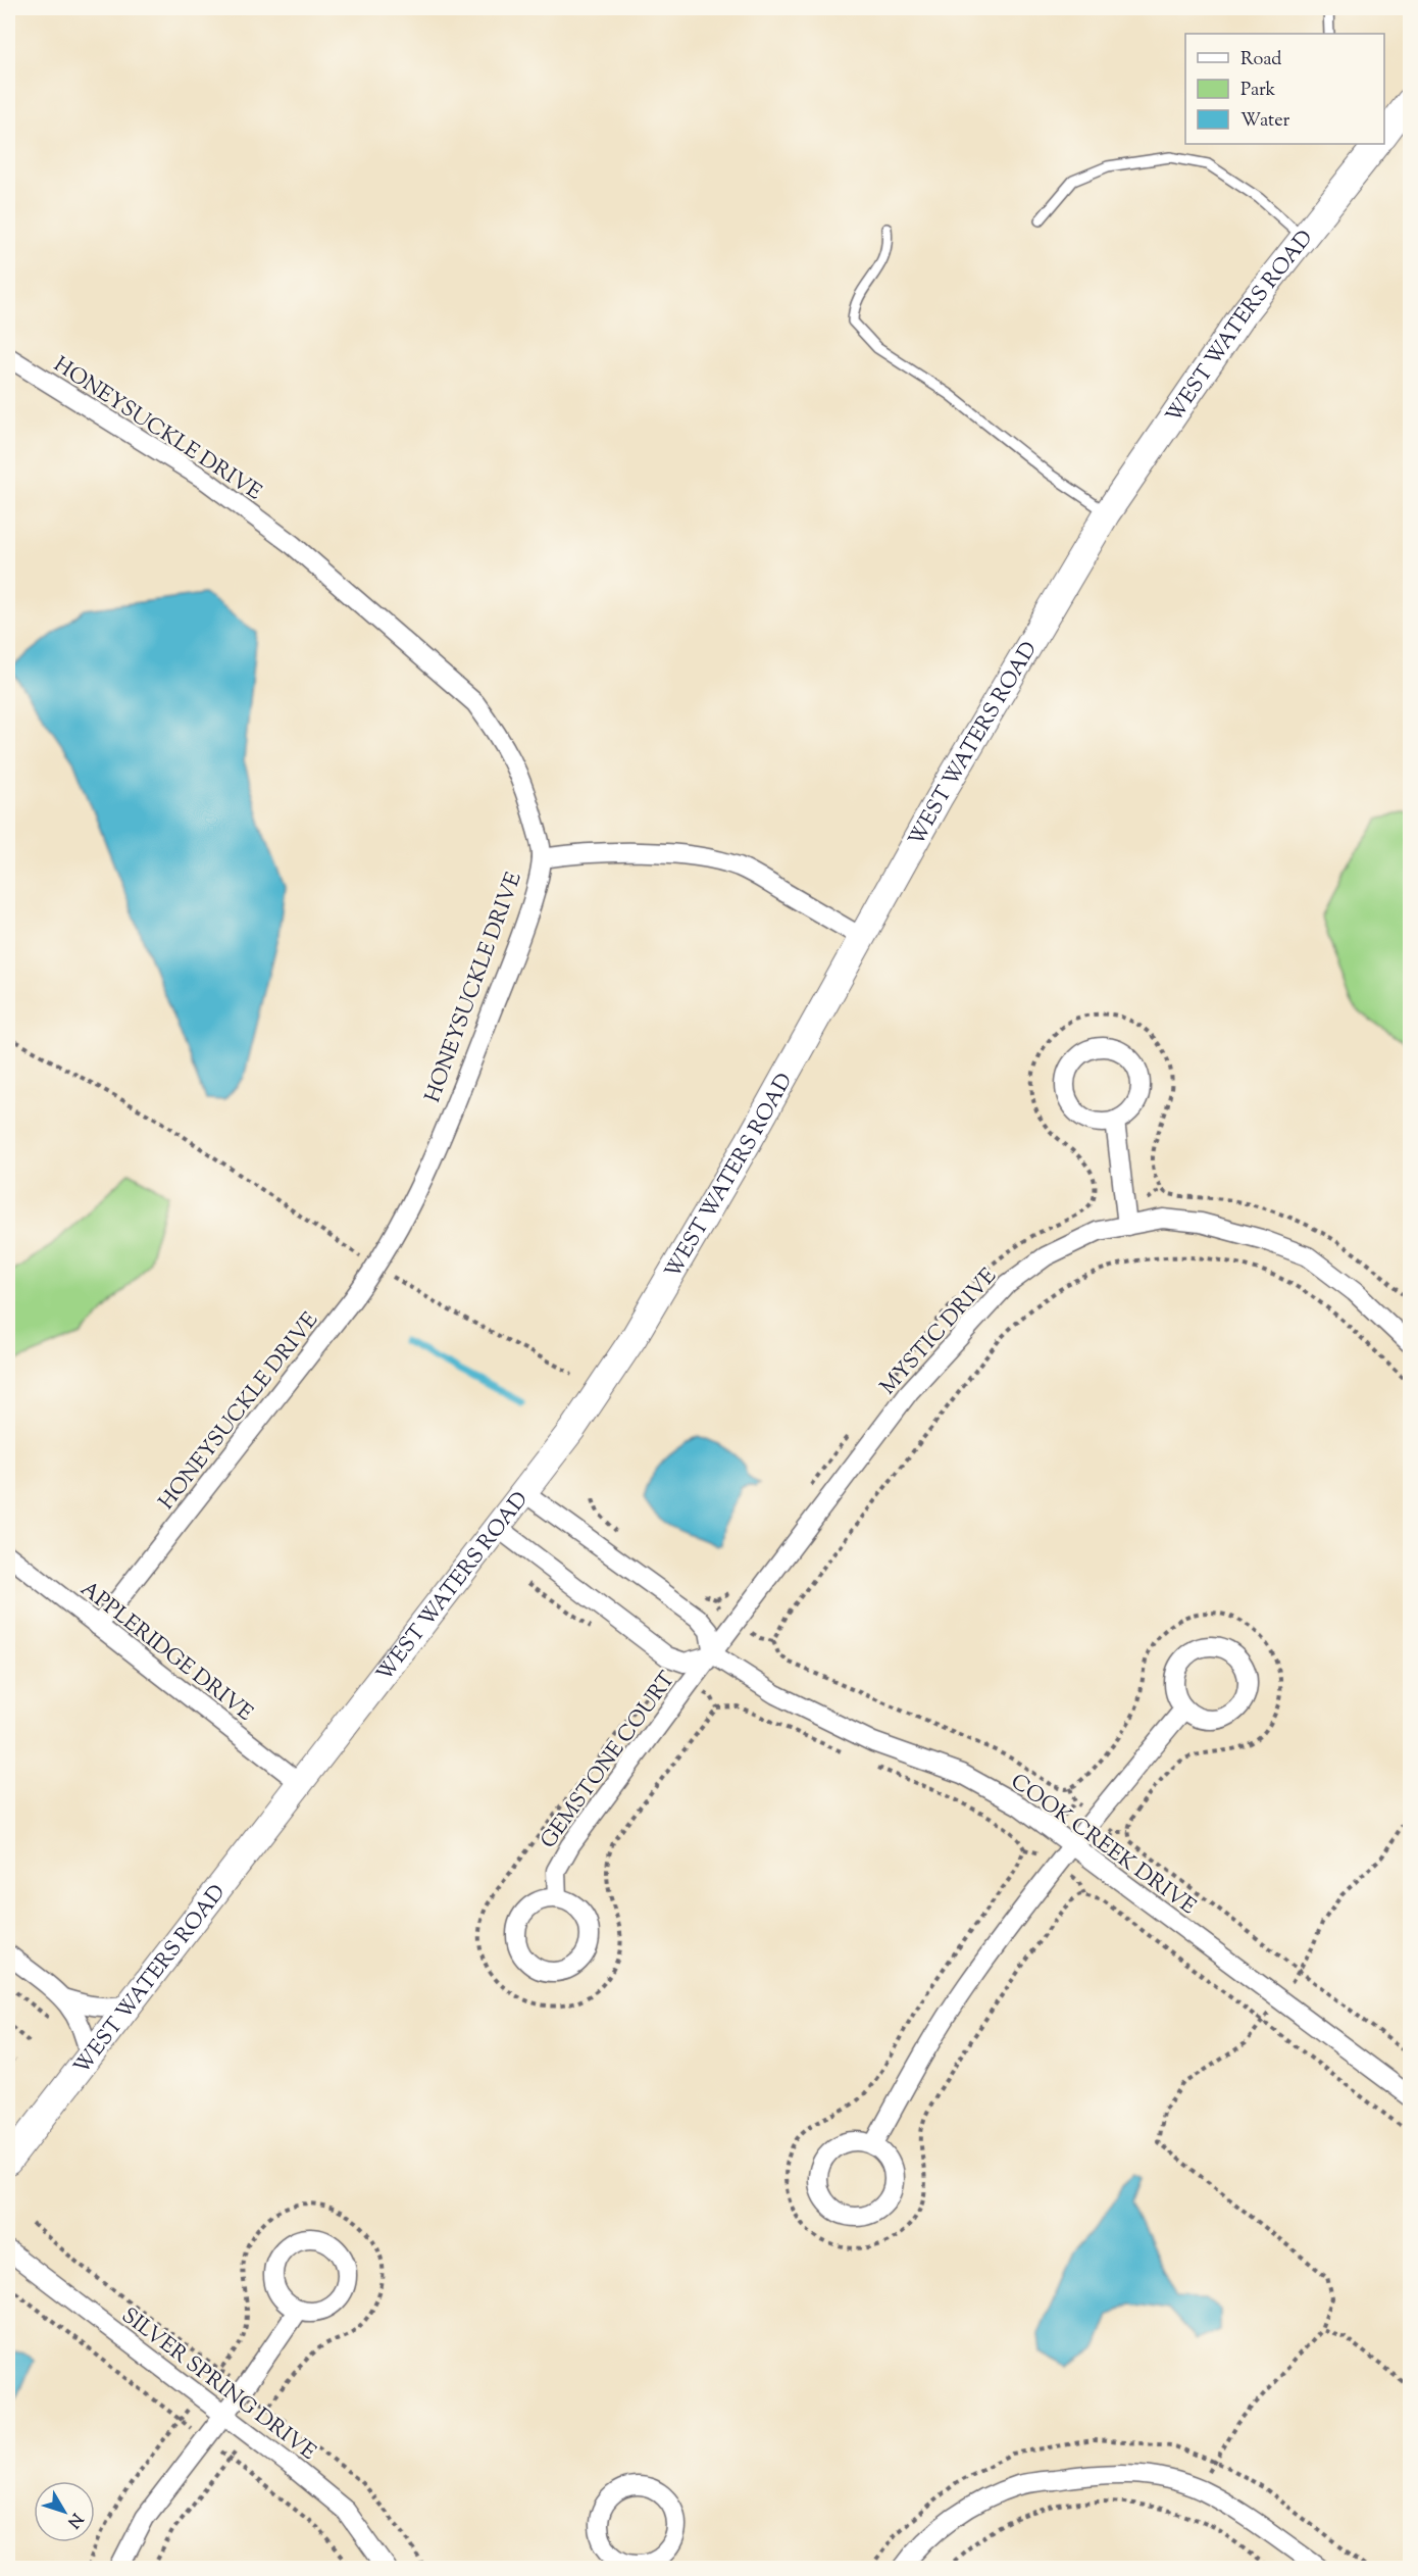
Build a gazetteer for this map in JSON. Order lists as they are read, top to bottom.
{
  "streets": {
    "street": [
      "WEST WATERS ROAD",
      "HONEYSUCKLE DRIVE",
      "MYSTIC DRIVE",
      "APPLERIDGE DRIVE",
      "GEMSTONE COURT",
      "COOK CREEK DRIVE",
      "SILVER SPRING DRIVE"
    ]
  },
  "crossings": [
    ["WEST WATERS ROAD", "APPLERIDGE DRIVE"],
    ["HONEYSUCKLE DRIVE", "APPLERIDGE DRIVE"],
    ["MYSTIC DRIVE", "GEMSTONE COURT"],
    ["MYSTIC DRIVE", "COOK CREEK DRIVE"],
    ["GEMSTONE COURT", "COOK CREEK DRIVE"]
  ],
  "legend": ["Road", "Park", "Water"],
  "north": "bottom right"
}
